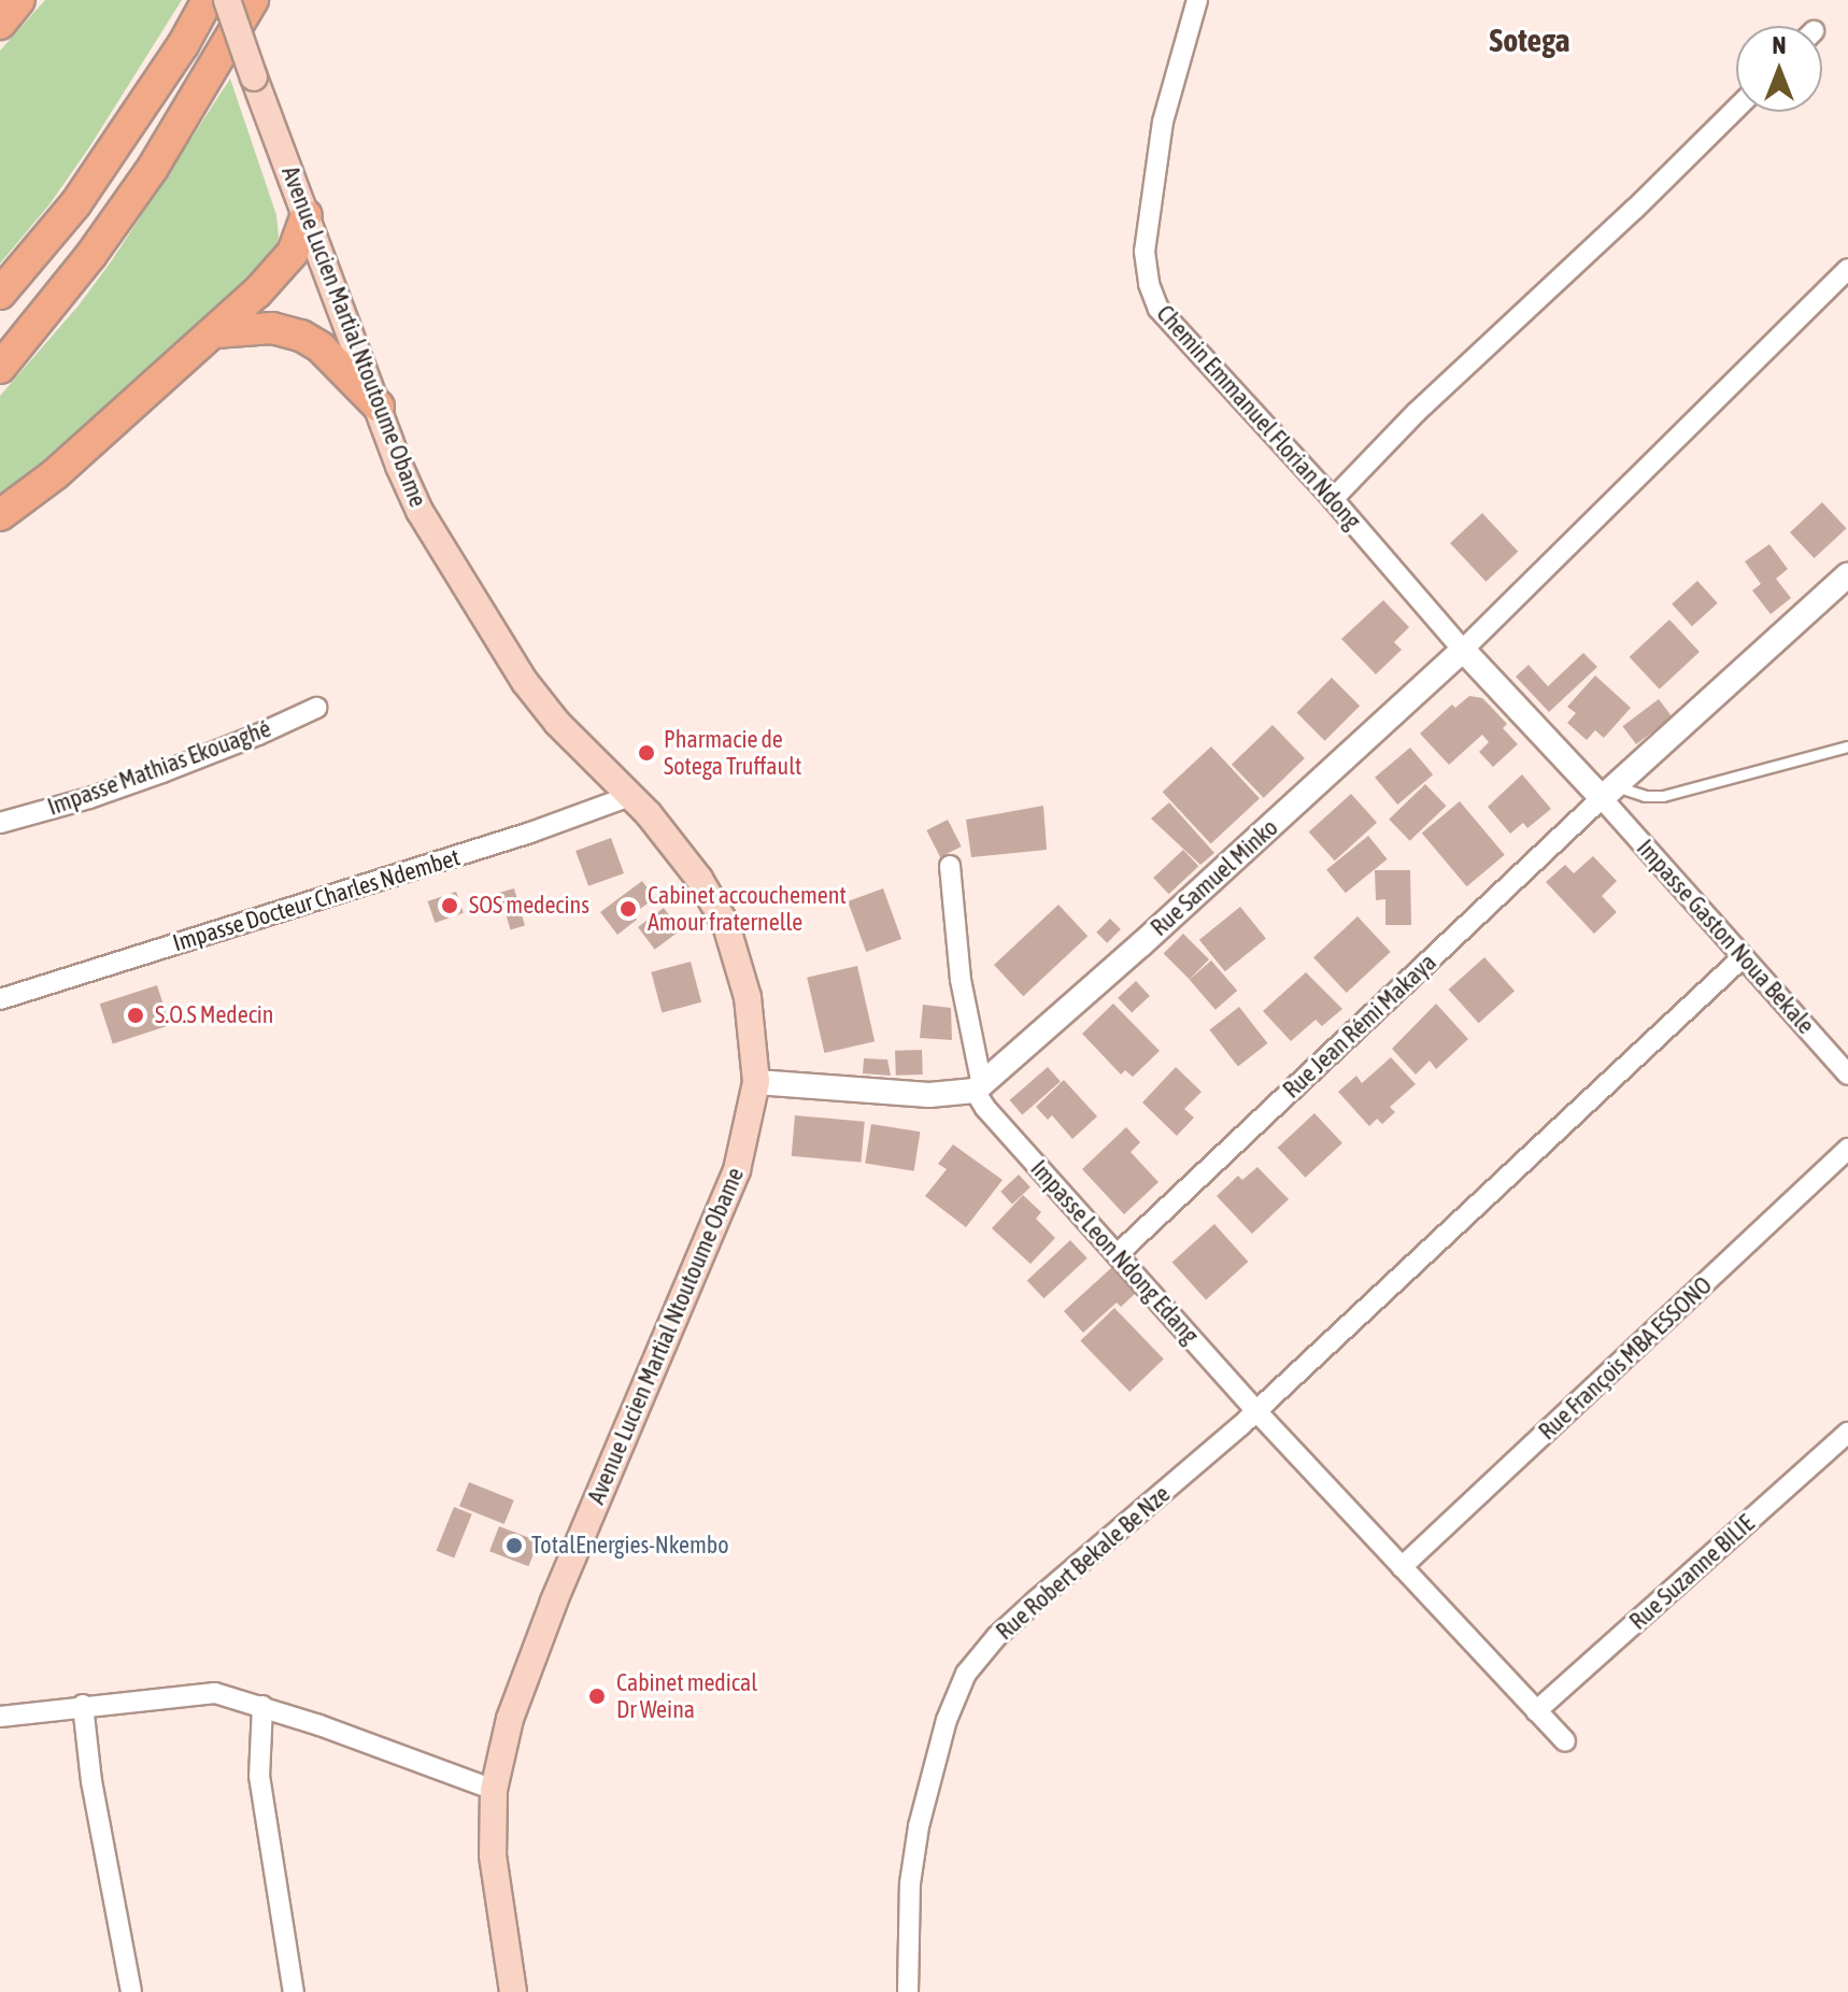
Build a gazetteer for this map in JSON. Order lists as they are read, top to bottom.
{
  "streets": {
    "main road": ["Avenue Lucien Martial Ntoutoume Obame"],
    "street": [
      "Chemin Emmanuel Florian Ndong",
      "Impasse Mathias Ekouaghé",
      "Rue Samuel Minko",
      "Impasse Docteur Charles Ndembet",
      "Impasse Gaston Noua Bekale",
      "Rue Jean Rémi Makaya",
      "Impasse Leon Ndong Edang",
      "Rue François MBA ESSONO",
      "Rue Robert Bekale Be Nze",
      "Rue Suzanne BILIE"
    ]
  },
  "crossings": [
    ["Avenue Lucien Martial Ntoutoume Obame", "Impasse Docteur Charles Ndembet"],
    ["Chemin Emmanuel Florian Ndong", "Rue Samuel Minko"],
    ["Rue Samuel Minko", "Impasse Leon Ndong Edang"],
    ["Impasse Gaston Noua Bekale", "Rue Jean Rémi Makaya"],
    ["Impasse Gaston Noua Bekale", "Rue Robert Bekale Be Nze"],
    ["Rue Jean Rémi Makaya", "Impasse Leon Ndong Edang"],
    ["Impasse Leon Ndong Edang", "Rue François MBA ESSONO"],
    ["Impasse Leon Ndong Edang", "Rue Robert Bekale Be Nze"],
    ["Impasse Leon Ndong Edang", "Rue Suzanne BILIE"]
  ],
  "districts": ["Sotega"],
  "places": [
    "Pharmacie de Sotega Truffault",
    "SOS medecins",
    "Cabinet accouchement Amour fraternelle",
    "S.O.S Medecin",
    "TotalEnergies-Nkembo",
    "Cabinet medical Dr Weina"
  ],
  "north": "top"
}
